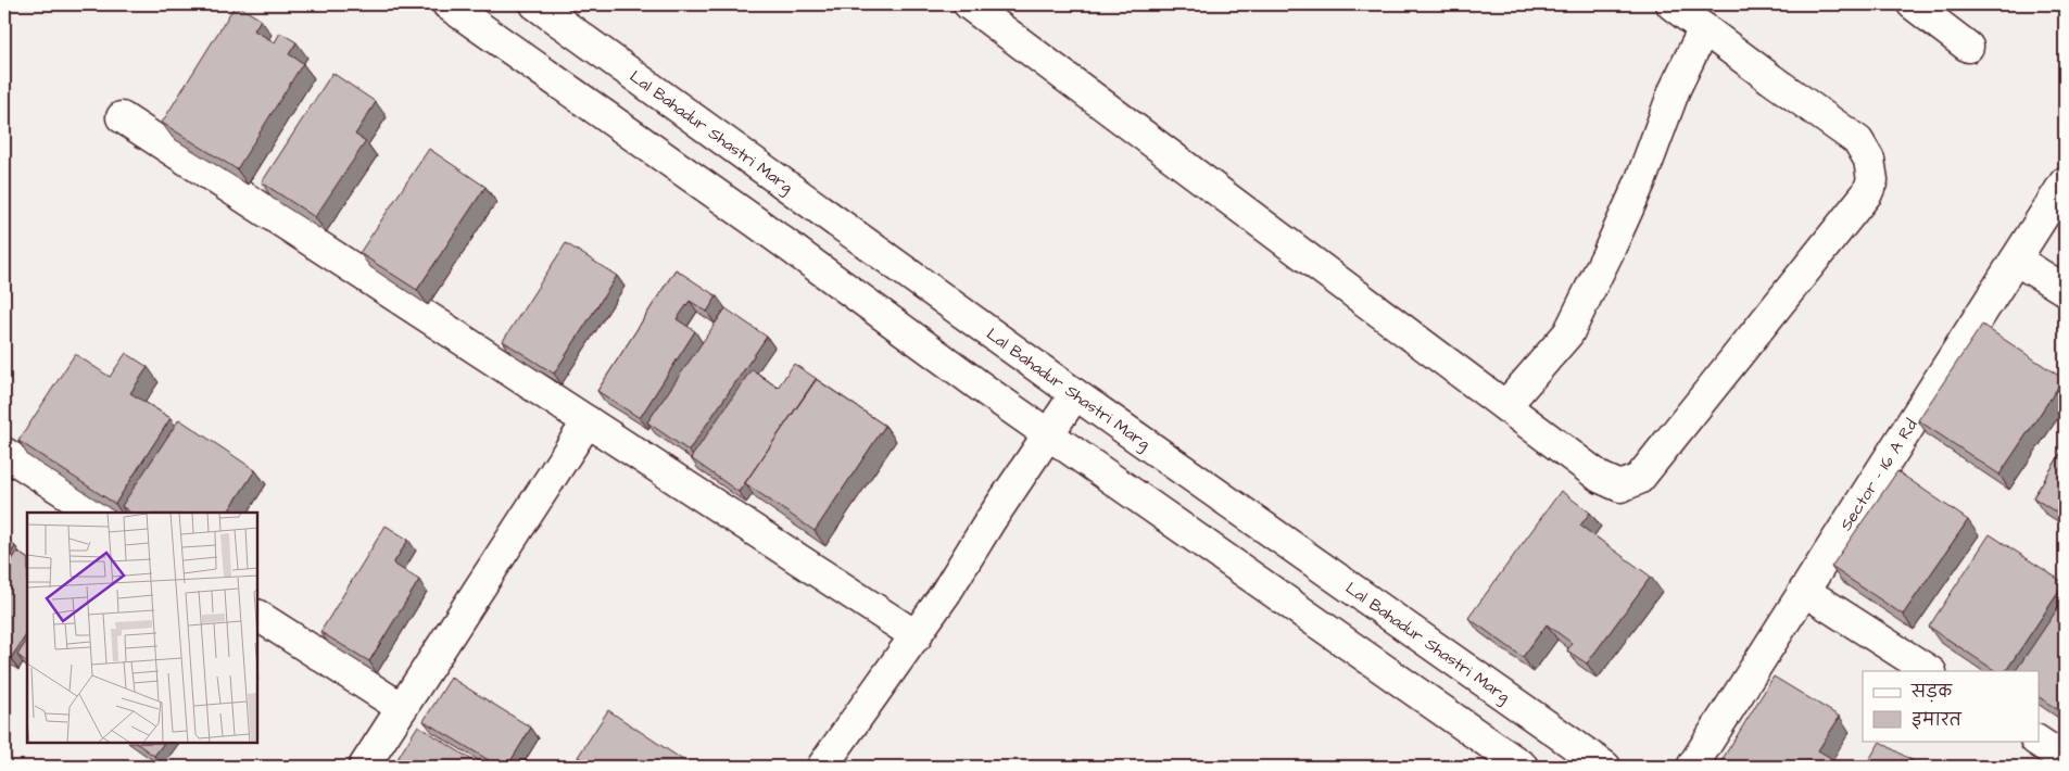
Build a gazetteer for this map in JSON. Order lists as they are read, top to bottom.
{
  "streets": {
    "street": ["Lal Bahadur Shastri Marg", "Sector - 16 A Rd"]
  },
  "legend": ["सड़क", "इमारत"]
}
